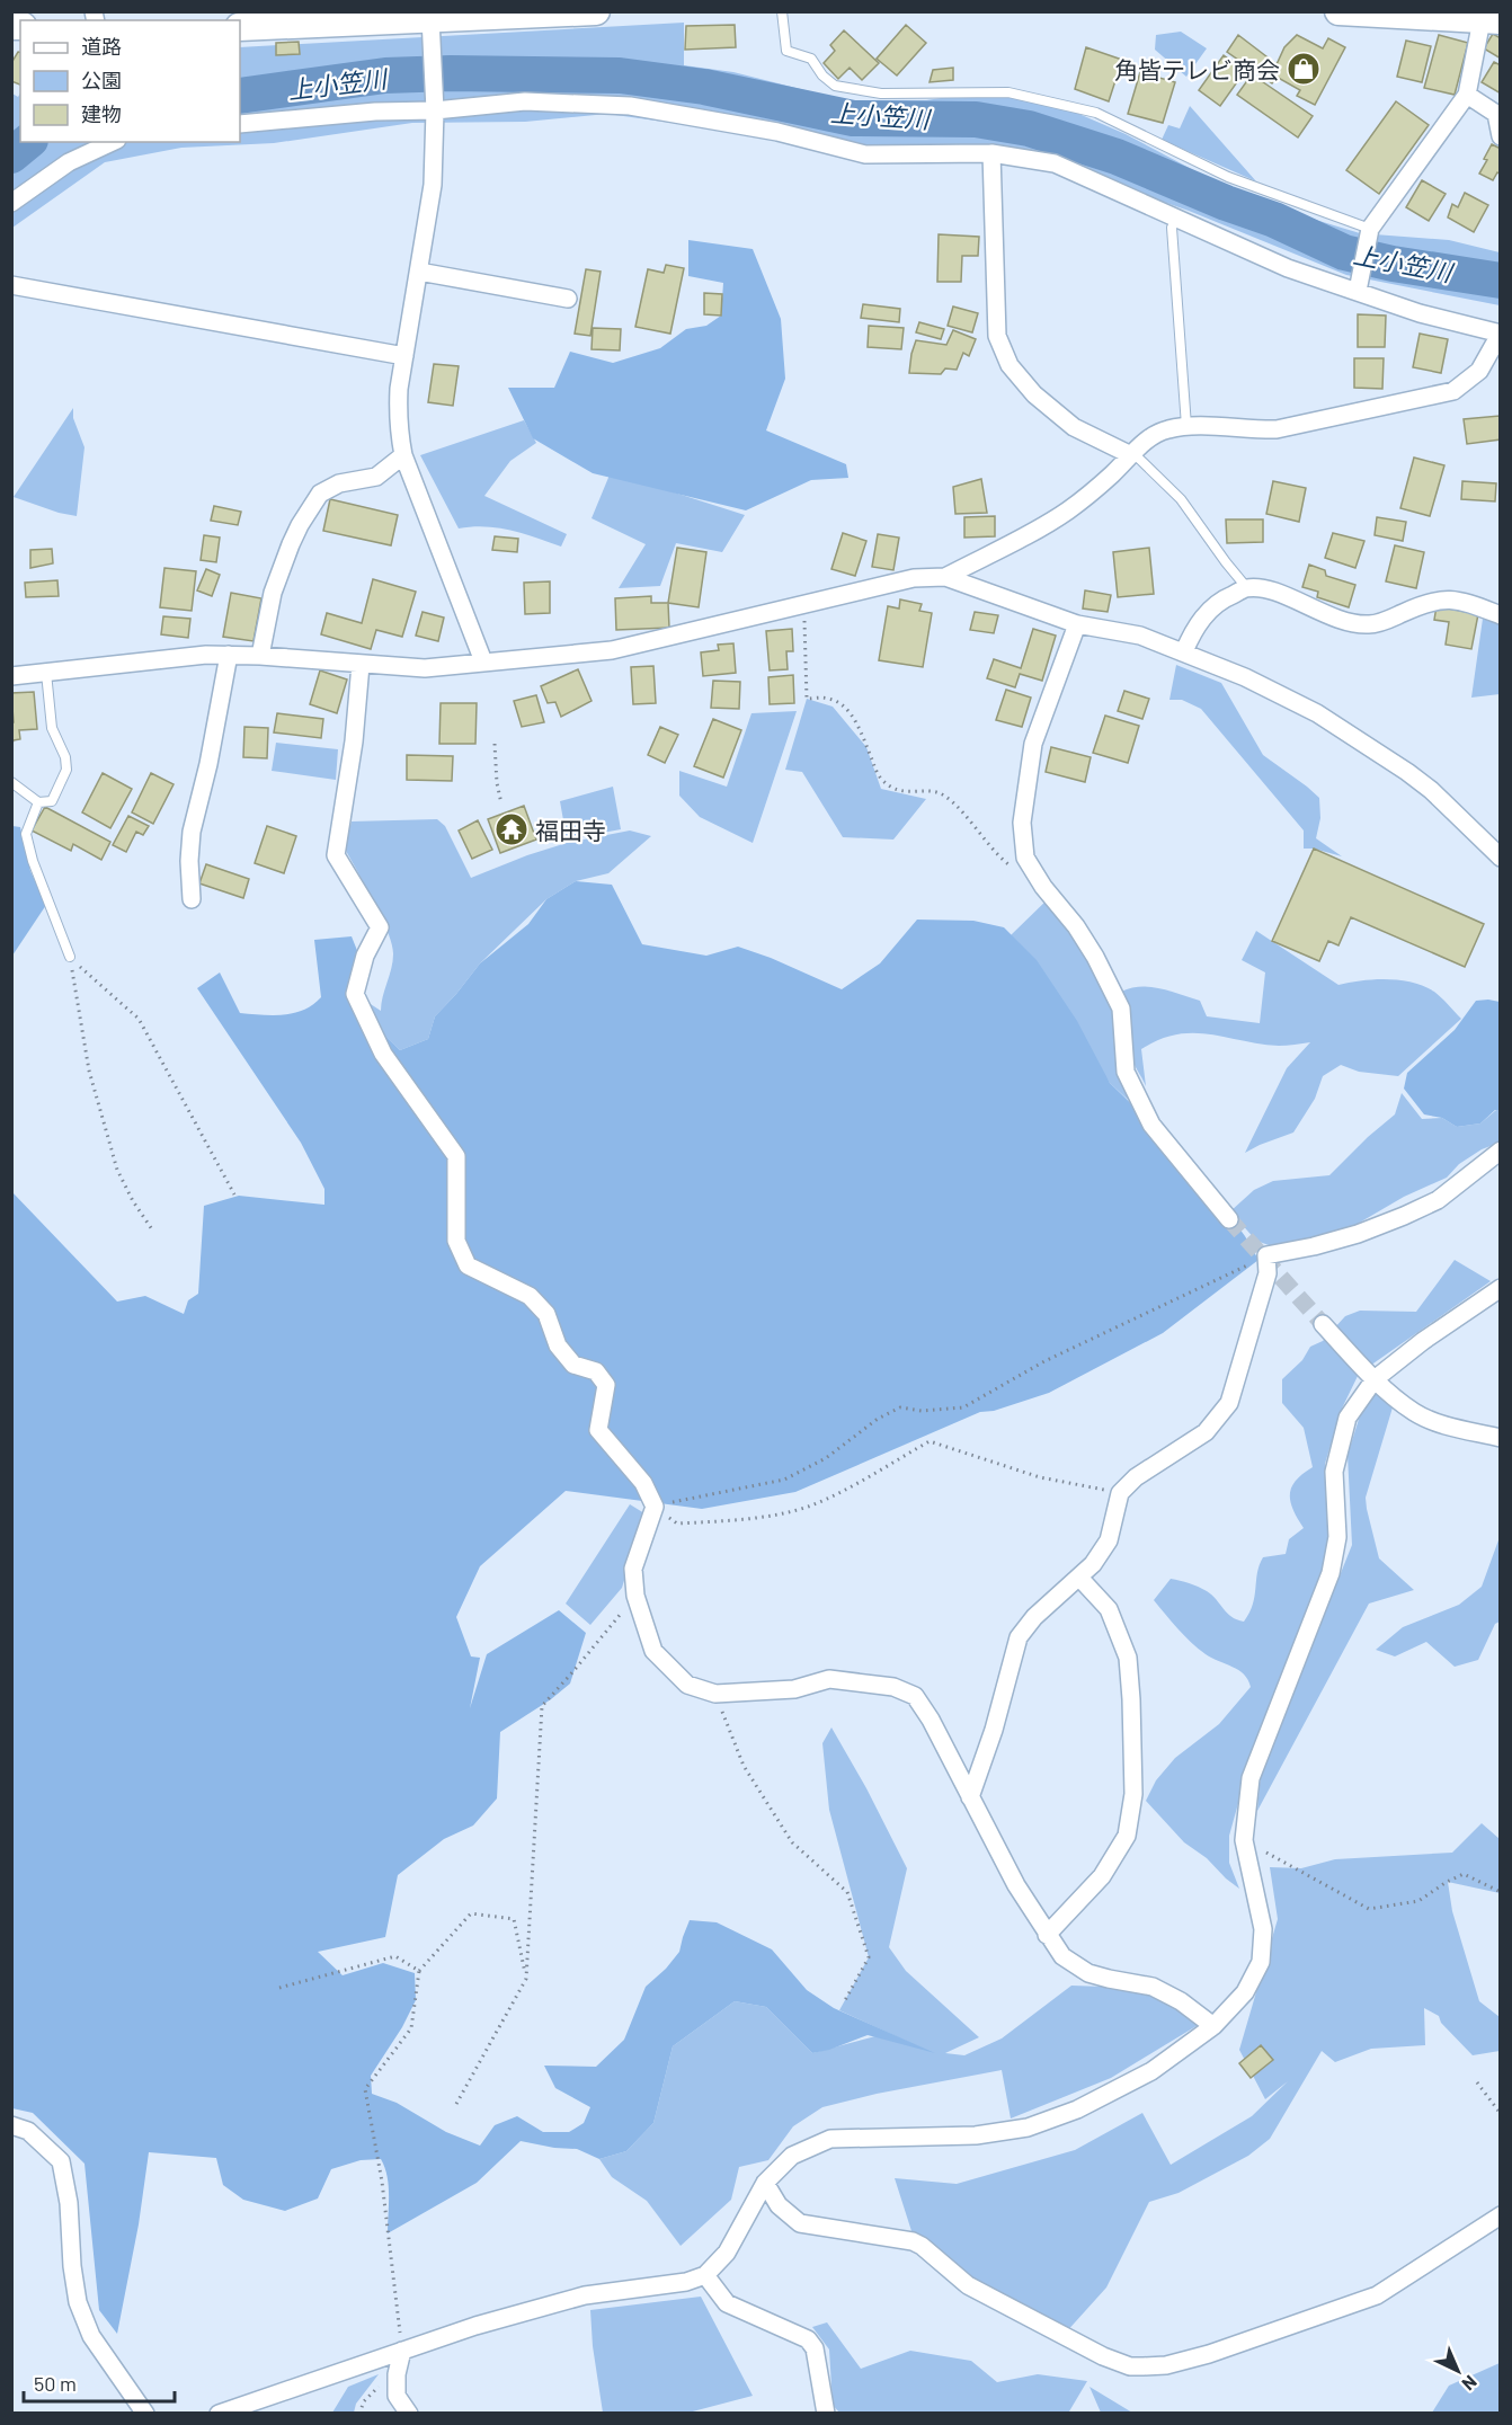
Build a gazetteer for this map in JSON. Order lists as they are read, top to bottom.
{
  "water": ["上小笠川"],
  "places": {
    "shop": ["角皆テレビ商会"],
    "temple": ["福田寺"]
  },
  "legend": ["道路", "公園", "建物"],
  "scale_bar": "50 m",
  "north": "bottom right"
}
